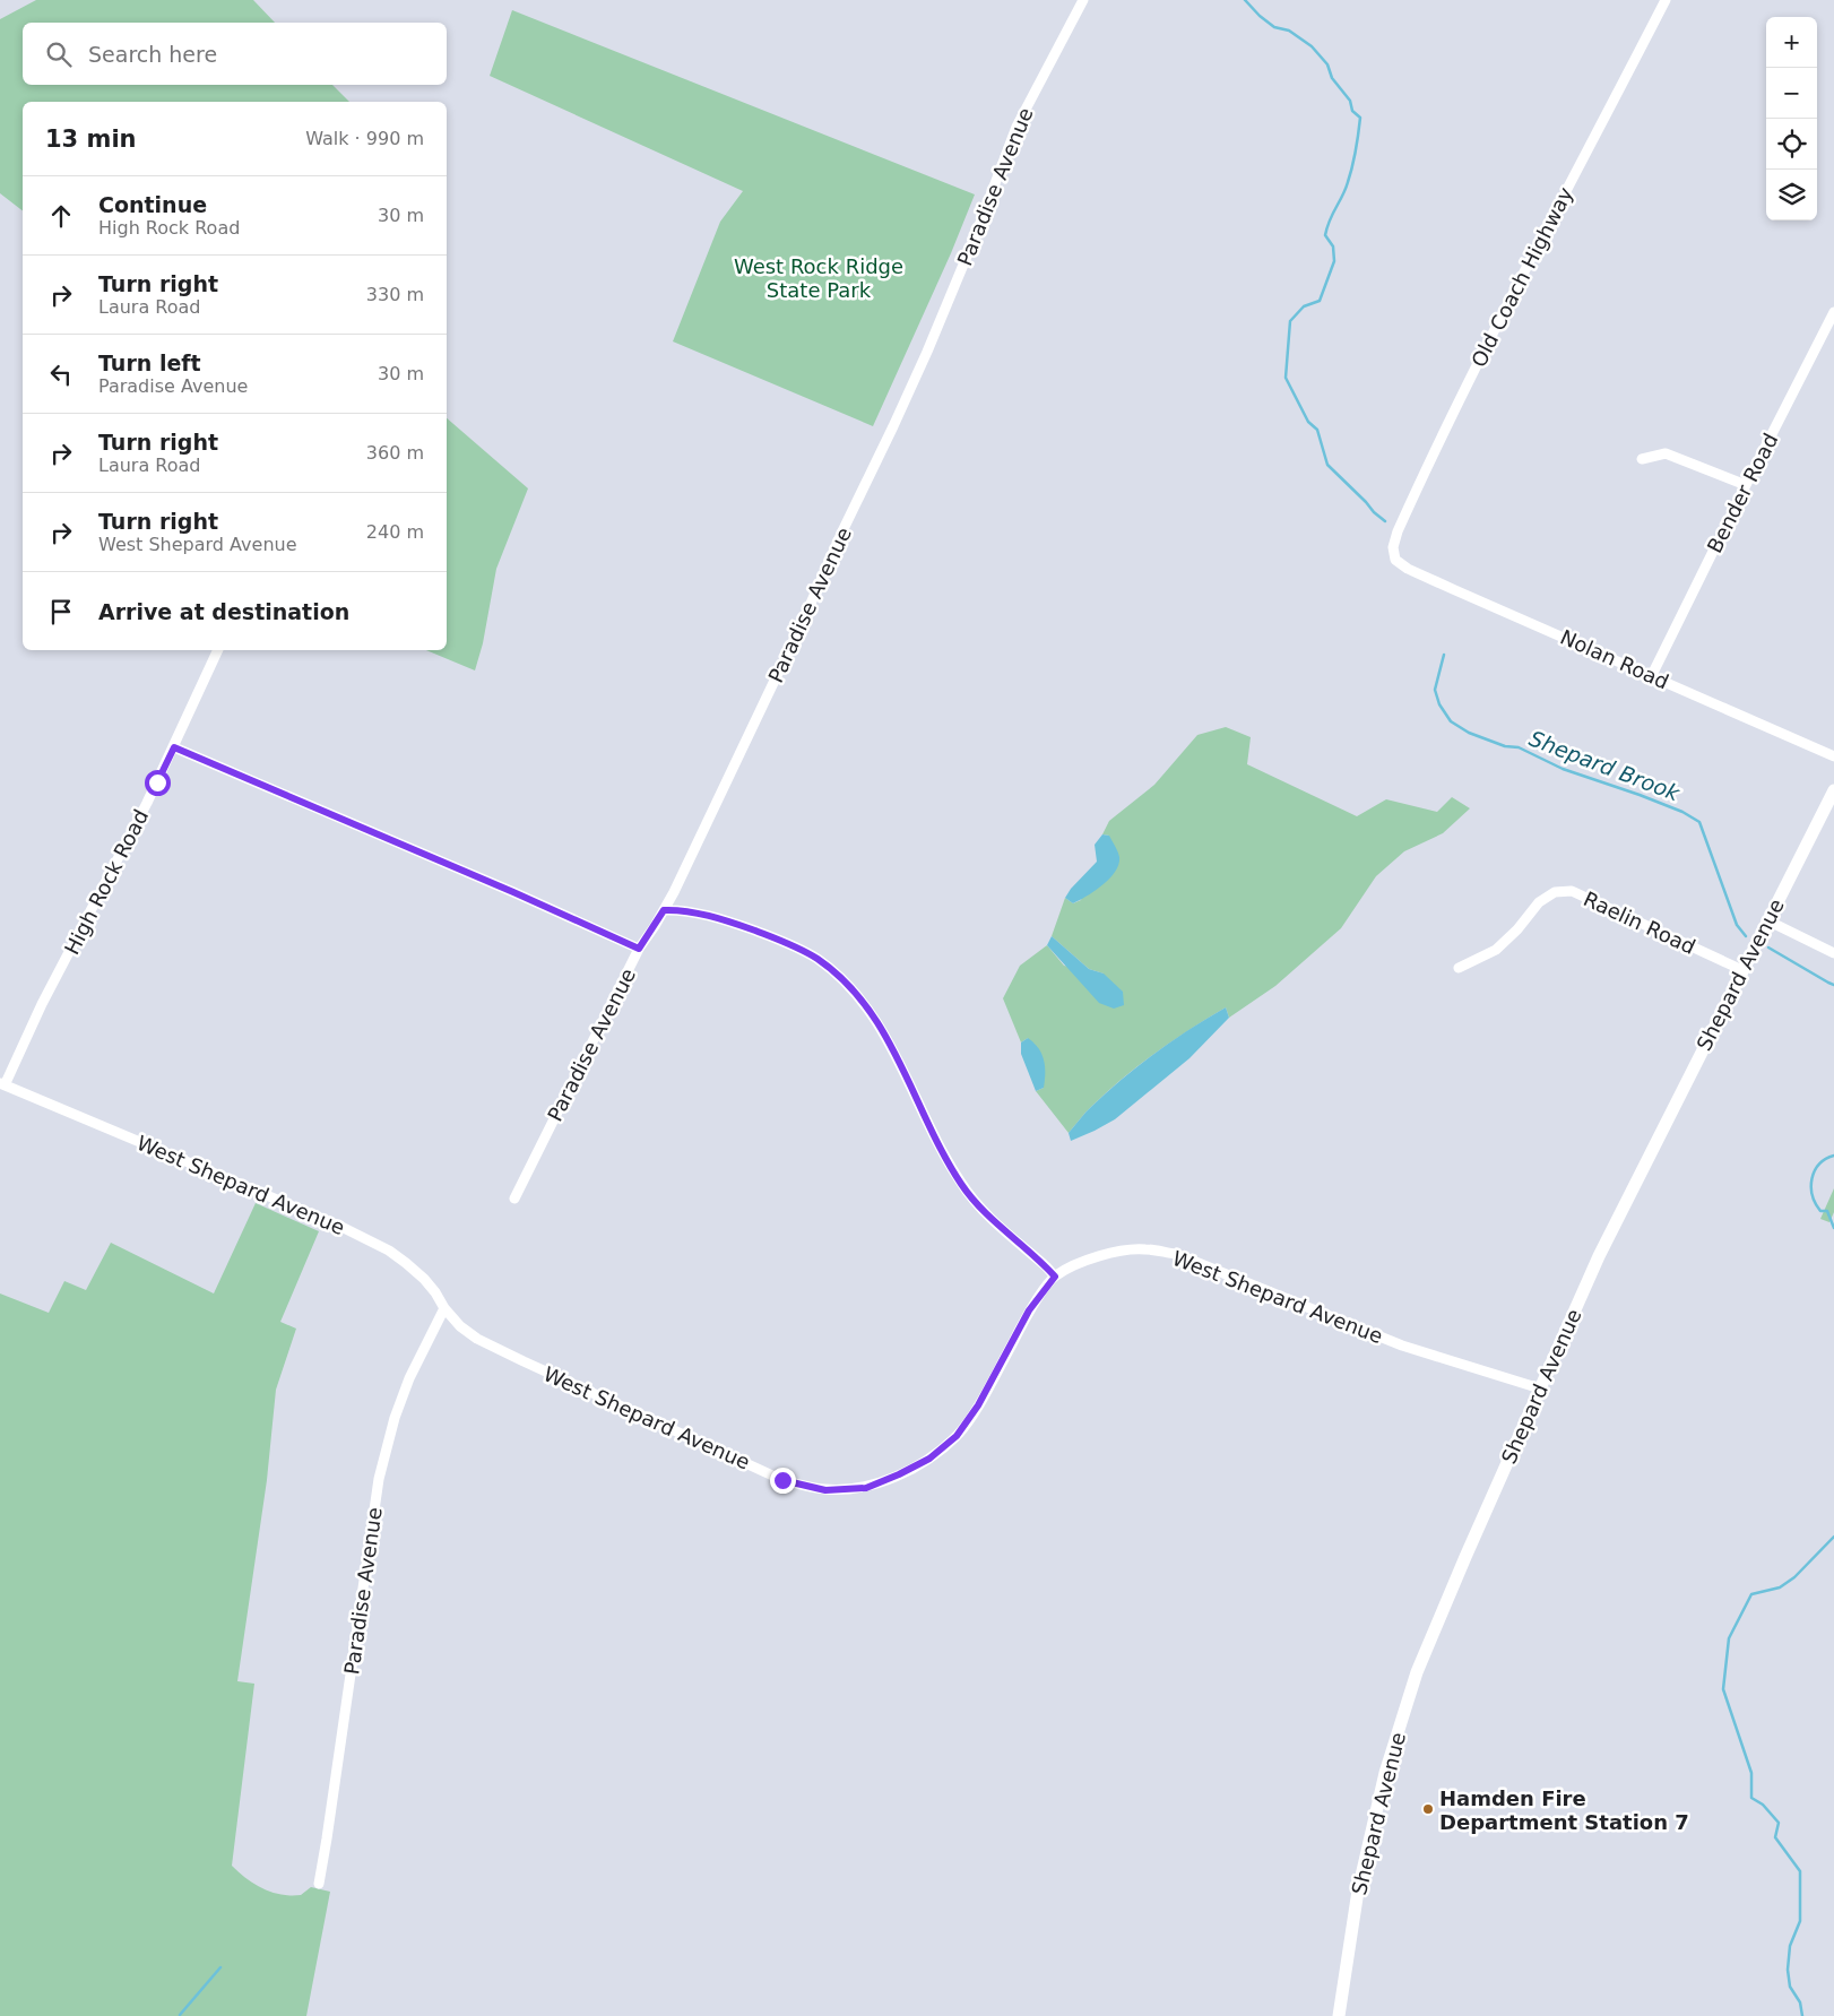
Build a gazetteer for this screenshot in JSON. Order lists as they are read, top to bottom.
{
  "streets": {
    "main road": ["Shepard Avenue"],
    "street": [
      "Paradise Avenue",
      "Old Coach Highway",
      "Bender Road",
      "Nolan Road",
      "High Rock Road",
      "Raelin Road",
      "West Shepard Avenue"
    ]
  },
  "crossings": [
    ["Paradise Avenue", "West Shepard Avenue"],
    ["Old Coach Highway", "Nolan Road"],
    ["Bender Road", "Nolan Road"],
    ["High Rock Road", "West Shepard Avenue"],
    ["Raelin Road", "Shepard Avenue"],
    ["Shepard Avenue", "West Shepard Avenue"]
  ],
  "water": ["Shepard Brook"],
  "parks": ["West Rock Ridge State Park"],
  "places": ["Hamden Fire Department Station 7"],
  "page": {
    "map_buttons": ["+", "−"],
    "search": "Search here",
    "heading": ["13 min", "Walk · 990 m"],
    "list": [
      ["Continue", "High Rock Road", "30 m"],
      ["Turn right", "Laura Road", "330 m"],
      ["Turn left", "Paradise Avenue", "30 m"],
      ["Turn right", "Laura Road", "360 m"],
      ["Turn right", "West Shepard Avenue", "240 m"],
      "Arrive at destination"
    ]
  }
}
